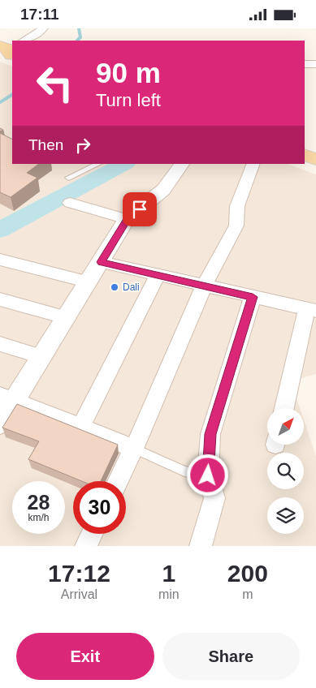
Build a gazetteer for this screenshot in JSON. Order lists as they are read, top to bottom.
{
  "places": ["Dali"],
  "north": "top right",
  "page": {
    "status": "17:11",
    "turn": ["90 m", "Turn left"],
    "then": "Then",
    "speed": "28 km/h",
    "limit": "30",
    "eta": [
      "17:12",
      "Arrival",
      "1",
      "min",
      "200",
      "m"
    ],
    "buttons": ["Exit", "Share"]
  }
}
